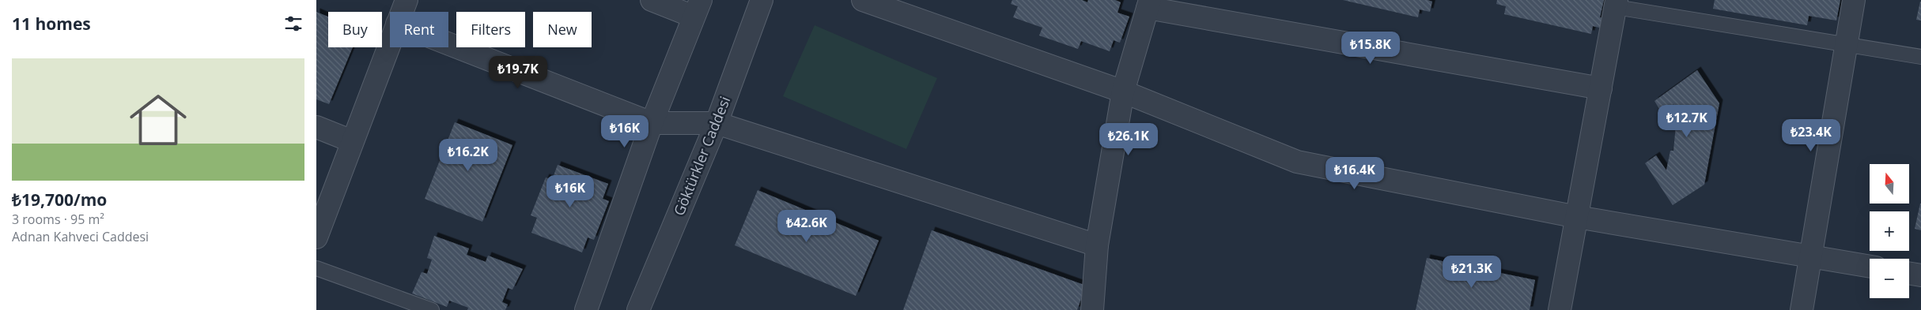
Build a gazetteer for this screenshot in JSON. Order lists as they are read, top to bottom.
{
  "streets": {
    "street": ["Göktürkler Caddesi"]
  },
  "north": "top",
  "page": {
    "heading": "11 homes",
    "chip": [
      "Buy",
      "Rent",
      "Filters",
      "New"
    ],
    "price": [
      "₺15.8K",
      "₺19.7K",
      "₺12.7K",
      "₺16K",
      "₺23.4K",
      "₺26.1K",
      "₺16.2K",
      "₺16.4K",
      "₺16K",
      "₺42.6K",
      "₺21.3K"
    ],
    "list": [
      {
        "name": "₺19,700/mo",
        "note": "3 rooms · 95 m² · Adnan Kahveci Caddesi"
      }
    ],
    "map_buttons": ["+", "−"]
  }
}
